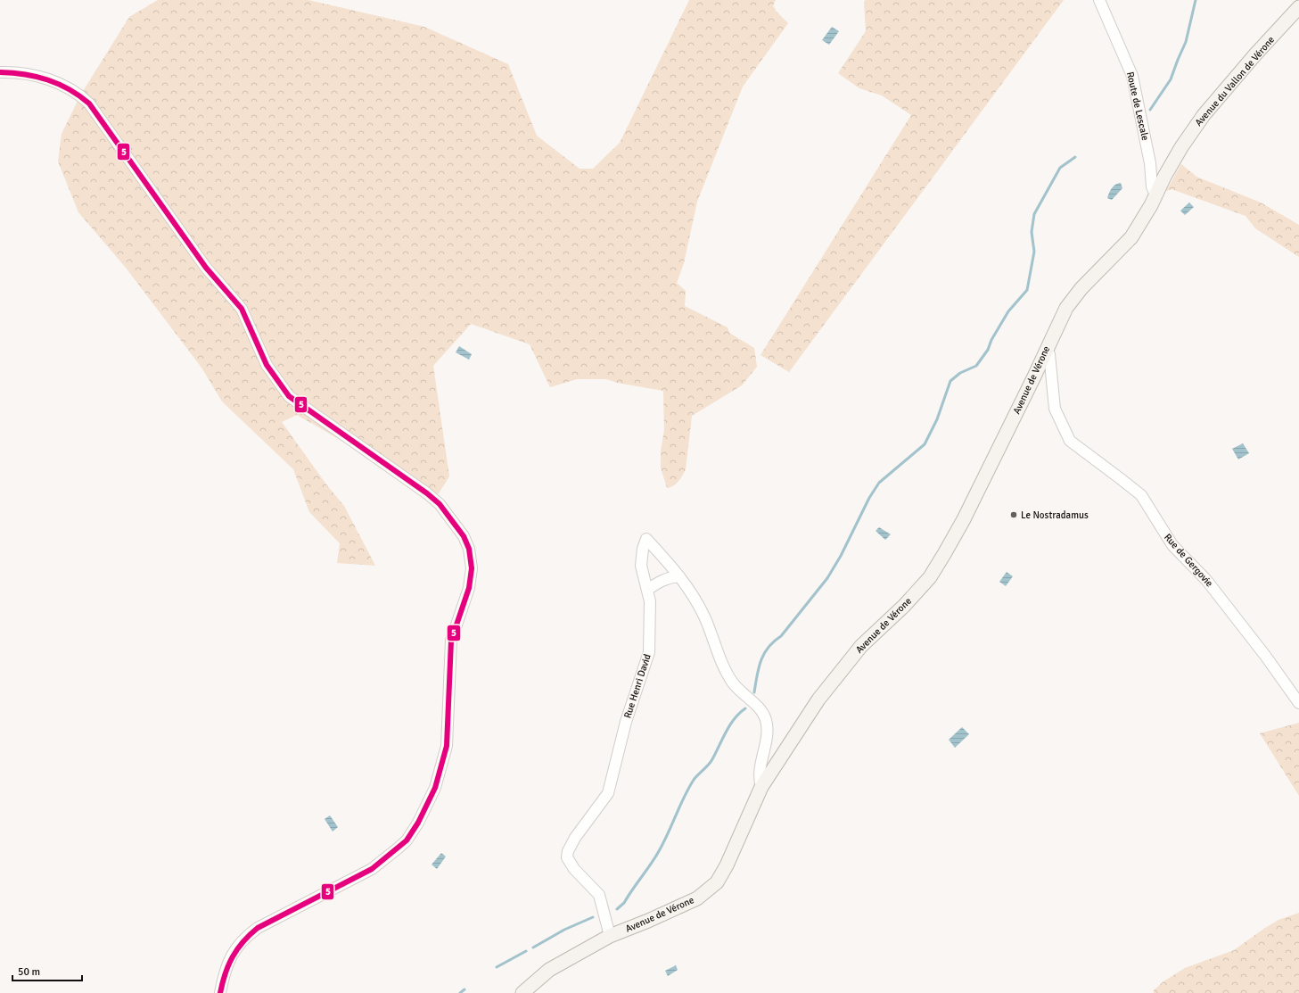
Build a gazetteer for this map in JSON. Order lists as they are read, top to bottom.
{
  "streets": {
    "main road": ["Avenue du Vallon de Vérone", "Avenue de Vérone"],
    "street": ["Route de Lescale", "Rue de Gergovie", "Rue Henri David"]
  },
  "crossings": [
    ["Avenue du Vallon de Vérone", "Avenue de Vérone"],
    ["Route de Lescale", "Avenue de Vérone"],
    ["Avenue de Vérone", "Rue de Gergovie"],
    ["Avenue de Vérone", "Rue Henri David"]
  ],
  "places": ["Le Nostradamus"],
  "lines": ["transit line 5"],
  "scale_bar": "50 m"
}
